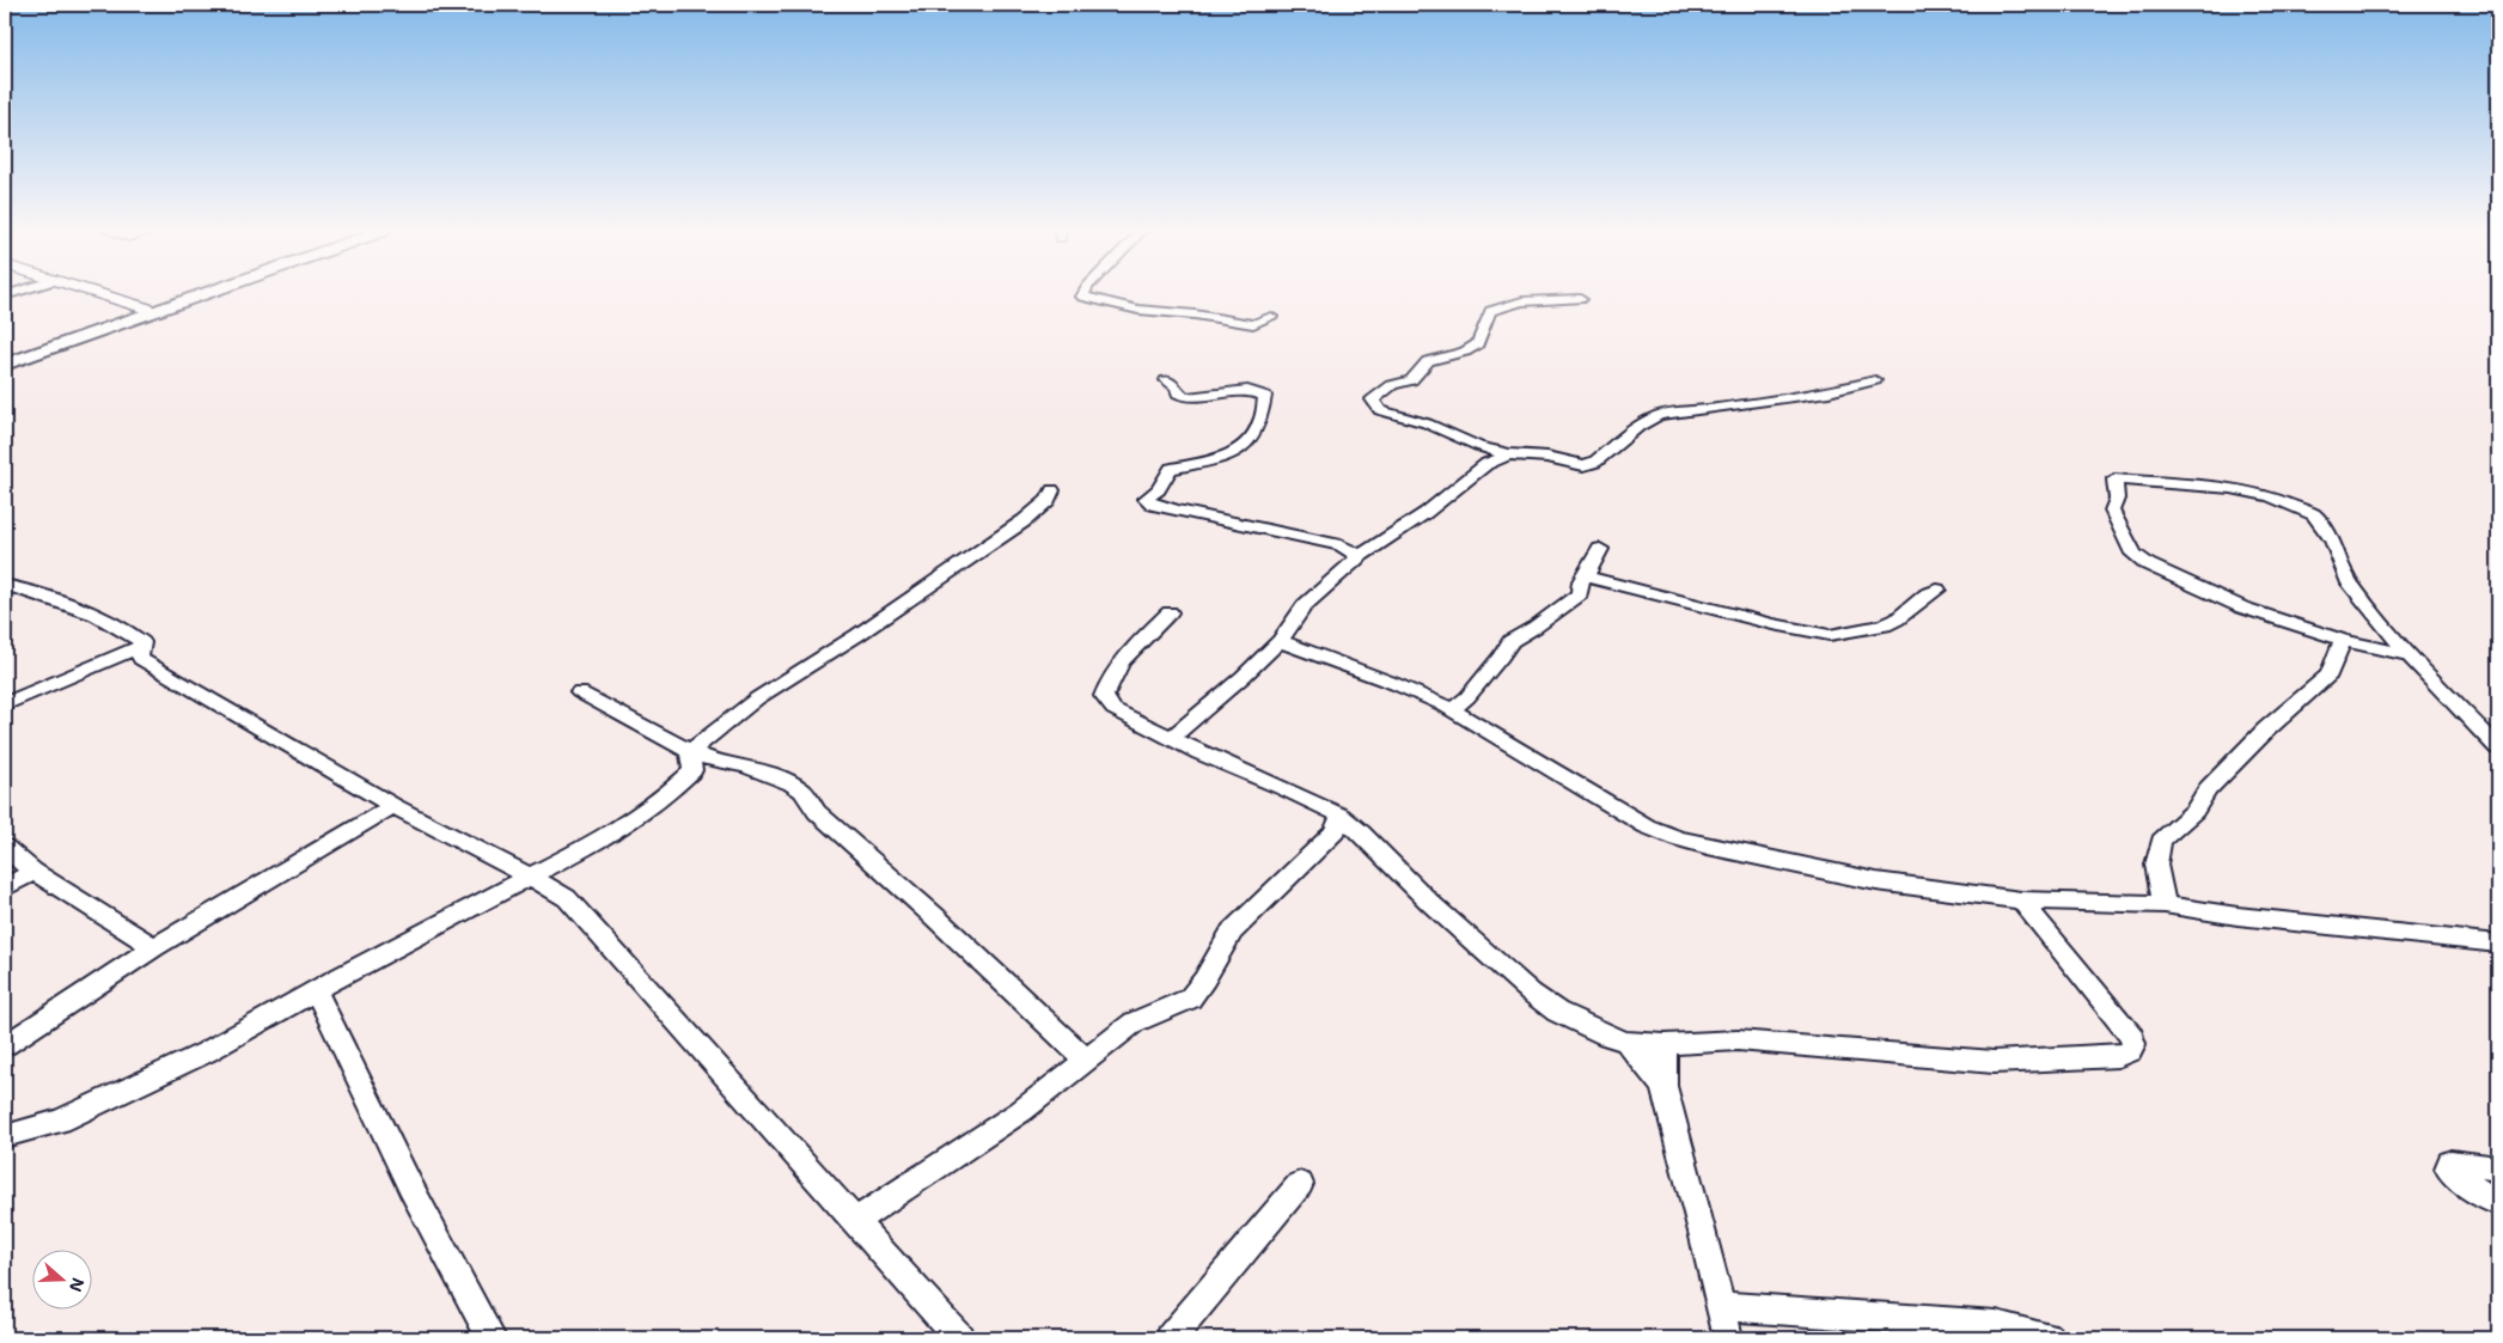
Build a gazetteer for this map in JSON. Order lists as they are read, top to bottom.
{
  "north": "right"
}
